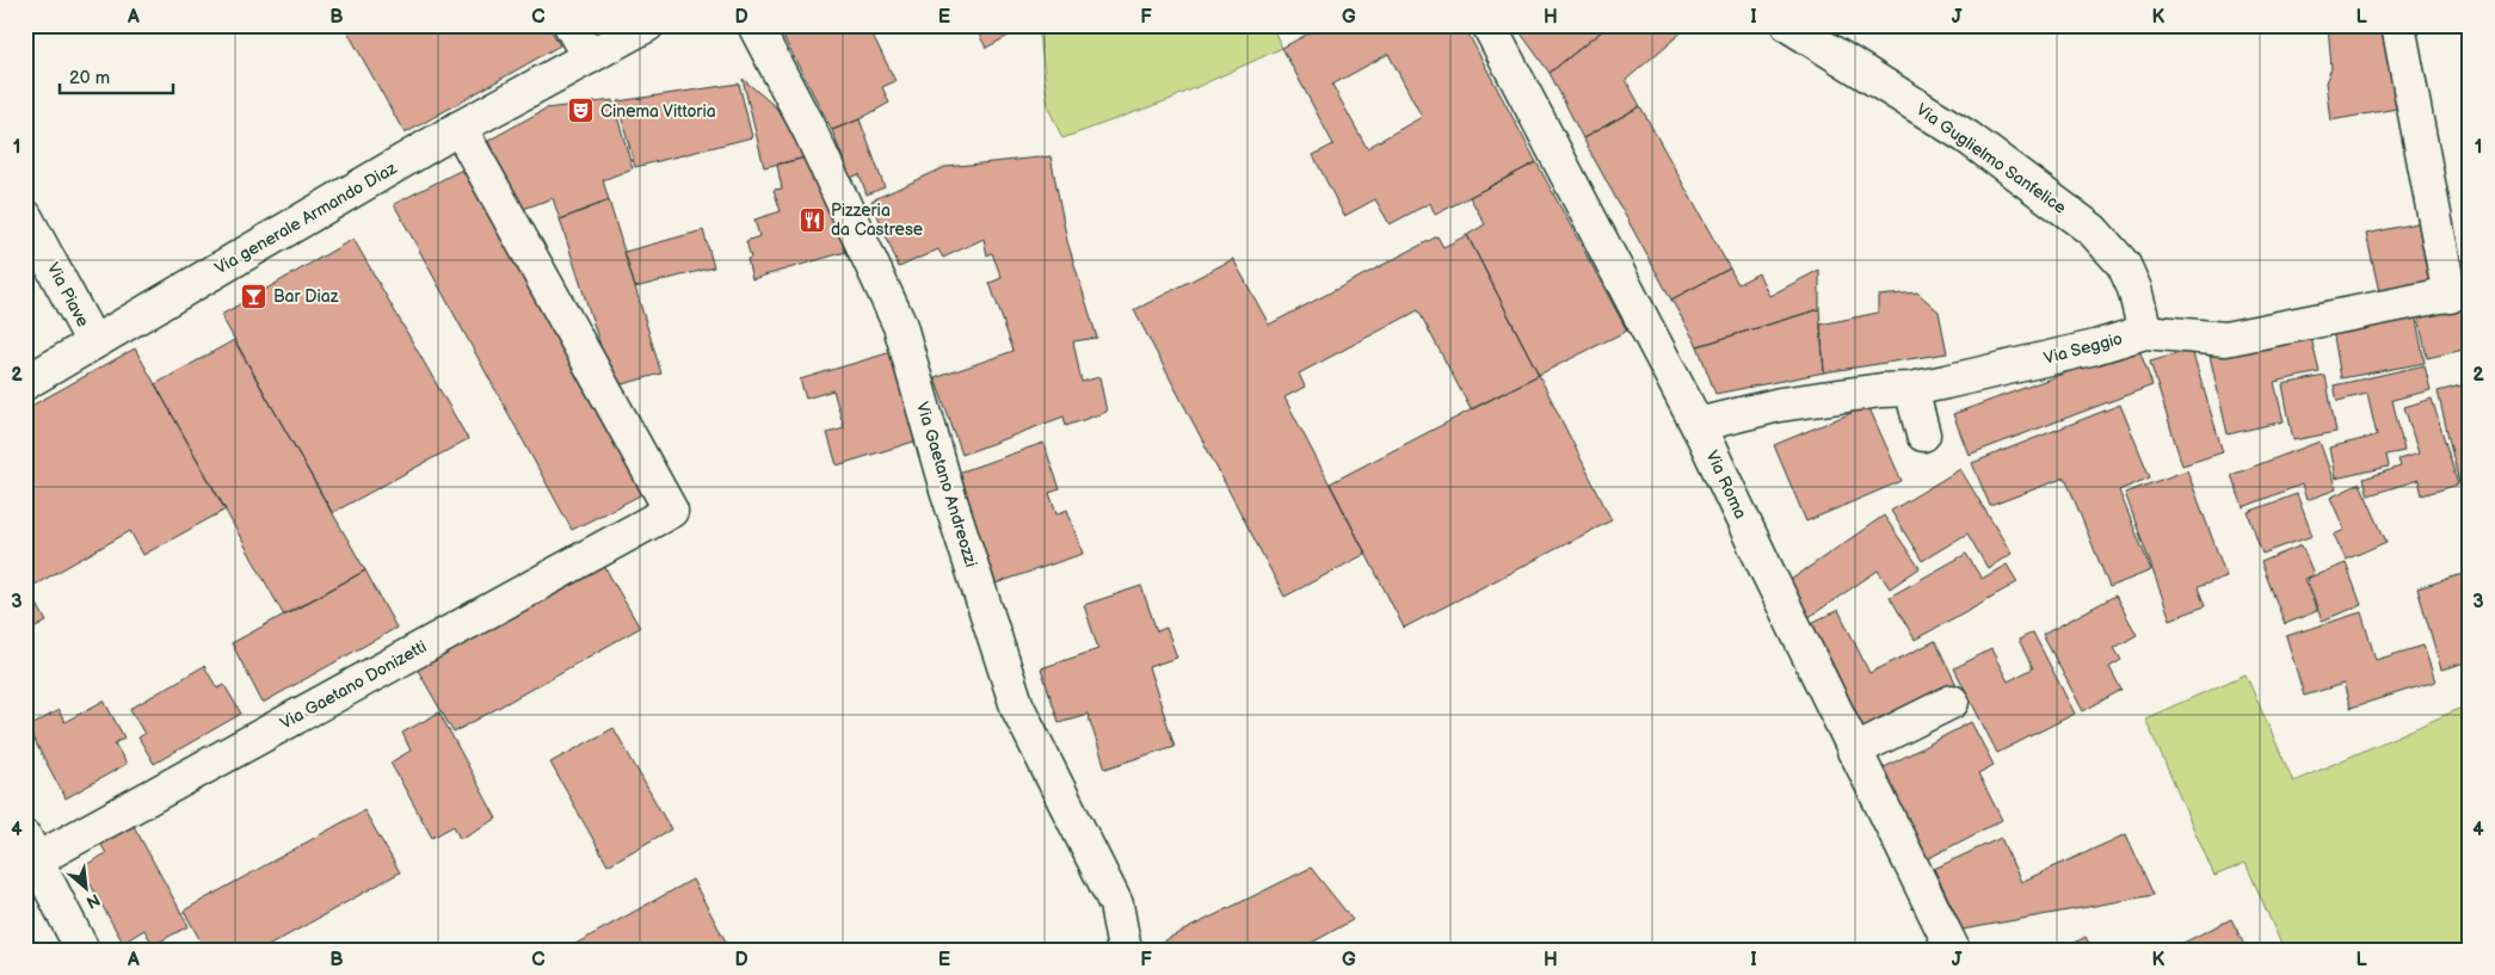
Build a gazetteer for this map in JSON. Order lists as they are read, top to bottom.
{
  "streets": {
    "street": [
      "Via Guglielmo Sanfelice",
      "Via generale Armando Diaz",
      "Via Piave",
      "Via Seggio",
      "Via Gaetano Andreozzi",
      "Via Roma",
      "Via Gaetano Donizetti"
    ]
  },
  "crossings": [
    ["Via Guglielmo Sanfelice", "Via Seggio"],
    ["Via generale Armando Diaz", "Via Piave"],
    ["Via generale Armando Diaz", "Via Gaetano Donizetti"],
    ["Via Seggio", "Via Roma"]
  ],
  "places": {
    "theatre": ["Cinema Vittoria"],
    "restaurant": ["Pizzeria da Castrese"],
    "bar": ["Bar Diaz"]
  },
  "scale_bar": "20 m",
  "north": "bottom right",
  "grid": {
    "columns": [
      "A",
      "B",
      "C",
      "D",
      "E",
      "F",
      "G",
      "H",
      "I",
      "J",
      "K",
      "L"
    ],
    "rows": [
      "1",
      "2",
      "3",
      "4"
    ]
  }
}
